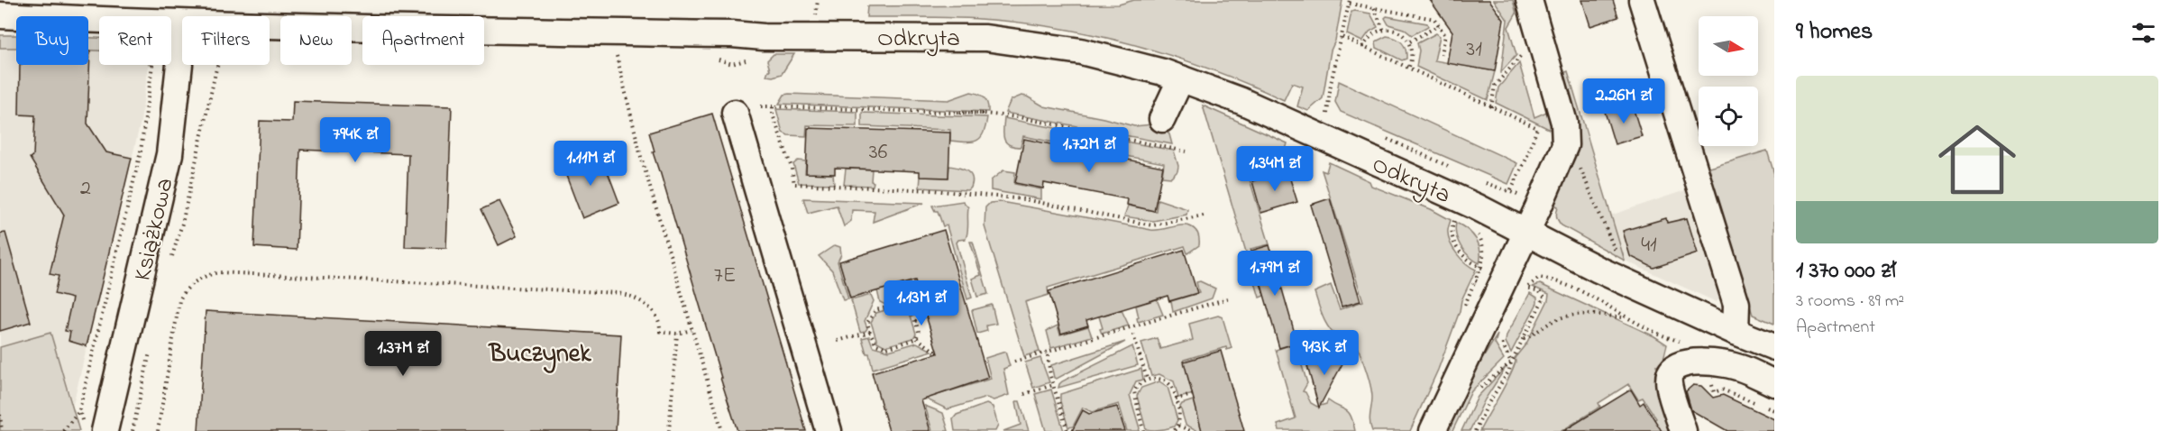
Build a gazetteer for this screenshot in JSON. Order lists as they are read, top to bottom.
{
  "streets": {
    "street": ["Odkryta", "Książkowa"]
  },
  "districts": ["Buczynek"],
  "house_numbers": [
    "31",
    "36",
    "2",
    "41",
    "7E"
  ],
  "north": "right",
  "page": {
    "heading": "9 homes",
    "chip": [
      "Buy",
      "Rent",
      "Filters",
      "New",
      "Apartment"
    ],
    "list": [
      {
        "name": "1 370 000 zł",
        "note": "3 rooms · 89 m² · Apartment"
      }
    ],
    "price": [
      "2.26M zł",
      "794K zł",
      "1.72M zł",
      "1.11M zł",
      "1.34M zł",
      "1.79M zł",
      "1.13M zł",
      "913K zł",
      "1.37M zł"
    ]
  }
}
